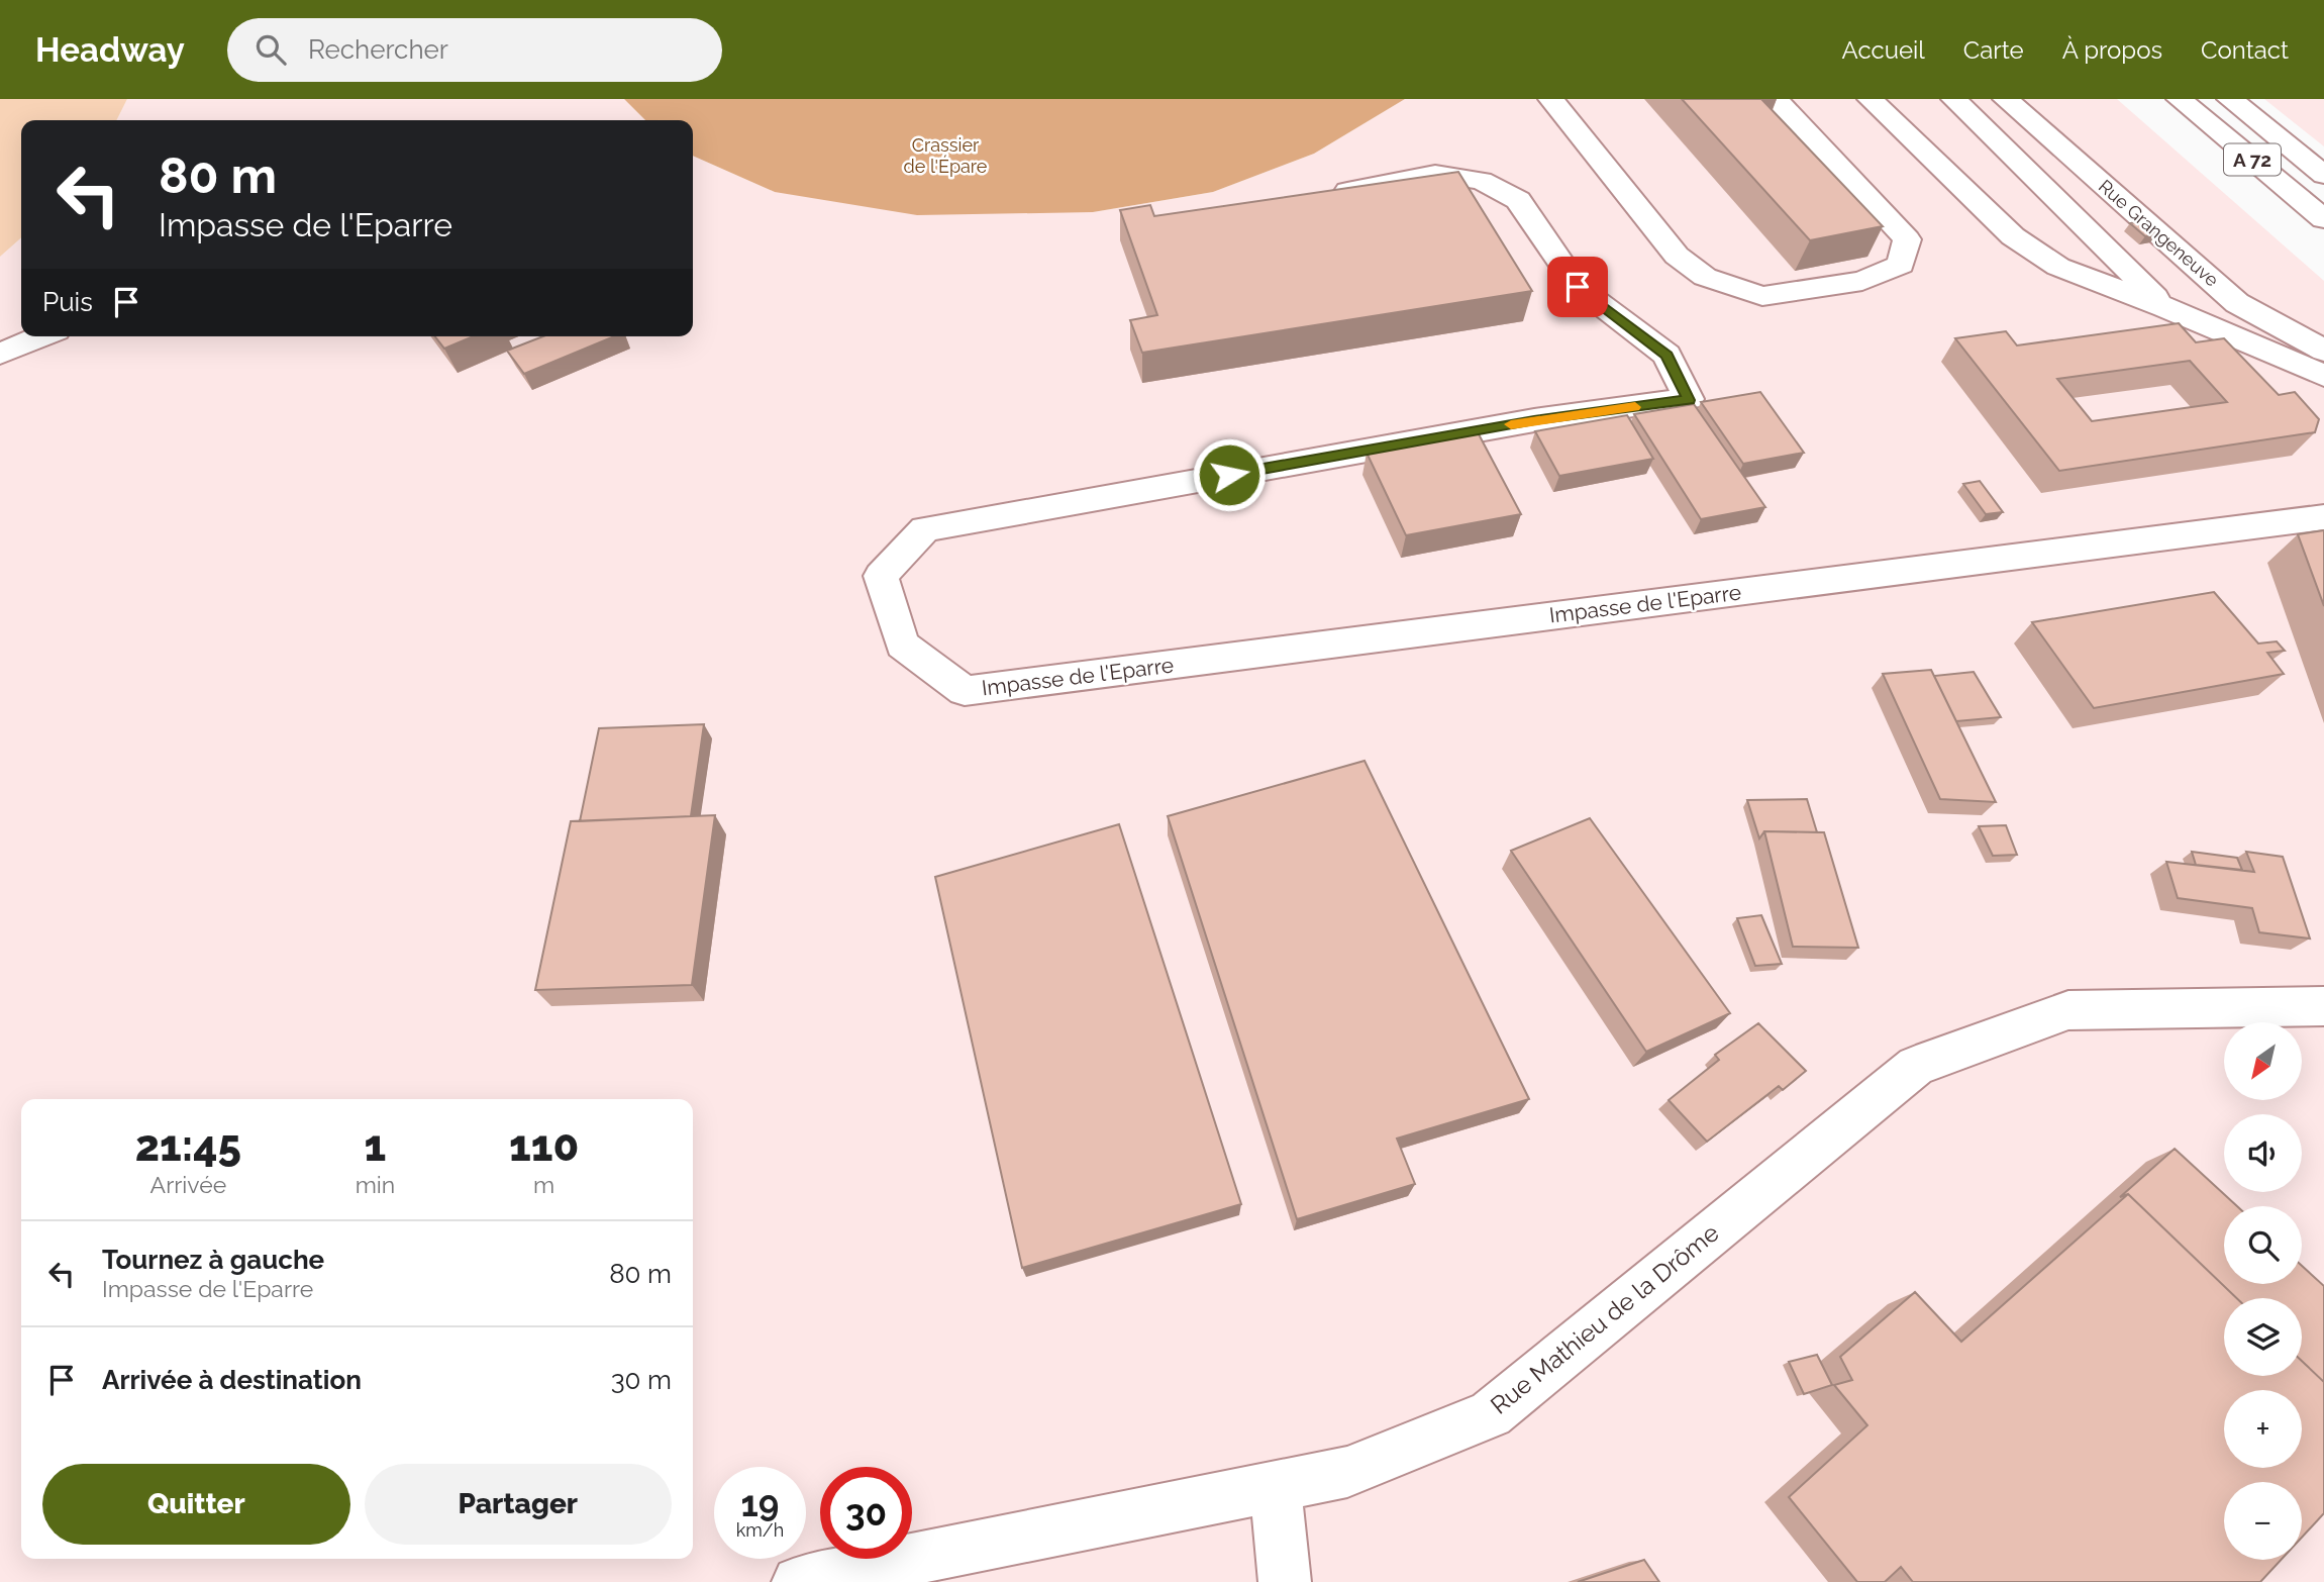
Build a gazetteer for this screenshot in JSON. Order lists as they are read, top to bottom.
{
  "streets": {
    "main road": [
      "A 72",
      "Rue Grangeneuve",
      "Impasse de l'Eparre",
      "Rue Mathieu de la Drôme"
    ]
  },
  "parks": ["Crassier de l'Épare"],
  "north": "bottom left",
  "page": {
    "header": "Headway",
    "search": "Rechercher",
    "nav": [
      "Accueil",
      "Carte",
      "À propos",
      "Contact"
    ],
    "turn": ["80 m", "Impasse de l'Eparre"],
    "then": "Puis",
    "map_buttons": ["+", "−"],
    "eta": [
      "21:45",
      "Arrivée",
      "1",
      "min",
      "110",
      "m"
    ],
    "list": [
      {
        "name": "Tournez à gauche",
        "note": "Impasse de l'Eparre",
        "value": "80 m"
      },
      {
        "name": "Arrivée à destination",
        "value": "30 m"
      }
    ],
    "buttons": ["Quitter", "Partager"],
    "speed": "19 km/h",
    "limit": "30"
  }
}
